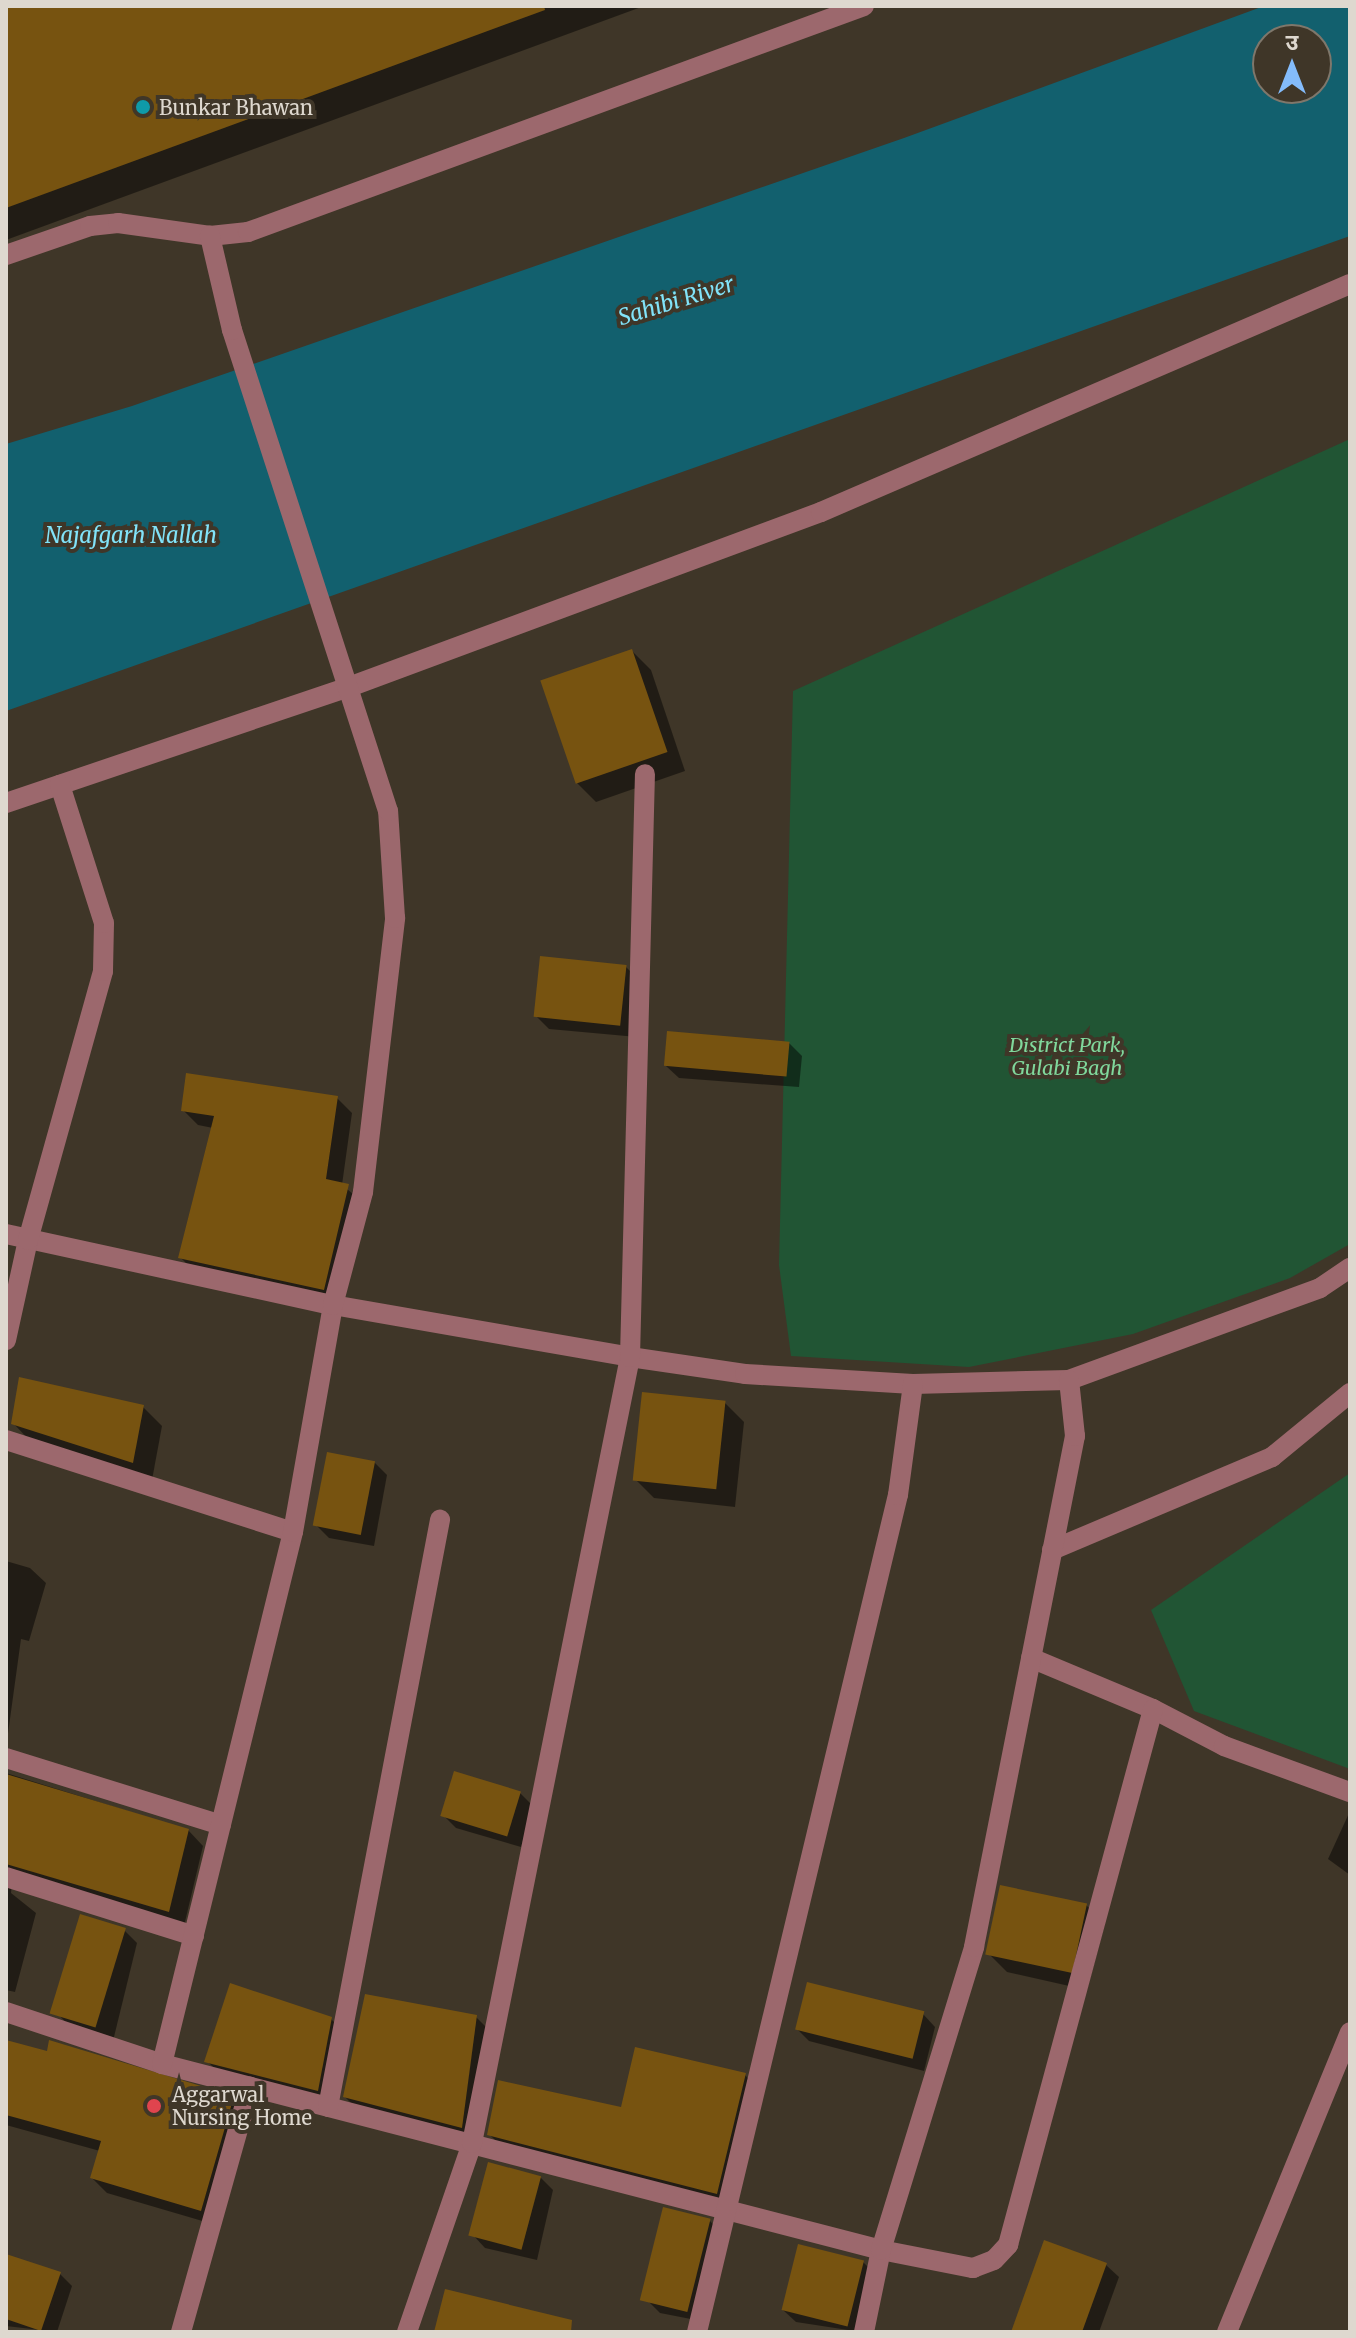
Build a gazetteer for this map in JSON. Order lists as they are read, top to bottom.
{
  "water": ["Sahibi River", "Najafgarh Nallah"],
  "parks": ["District Park, Gulabi Bagh"],
  "places": ["Bunkar Bhawan", "Aggarwal Nursing Home"],
  "north": "top"
}
